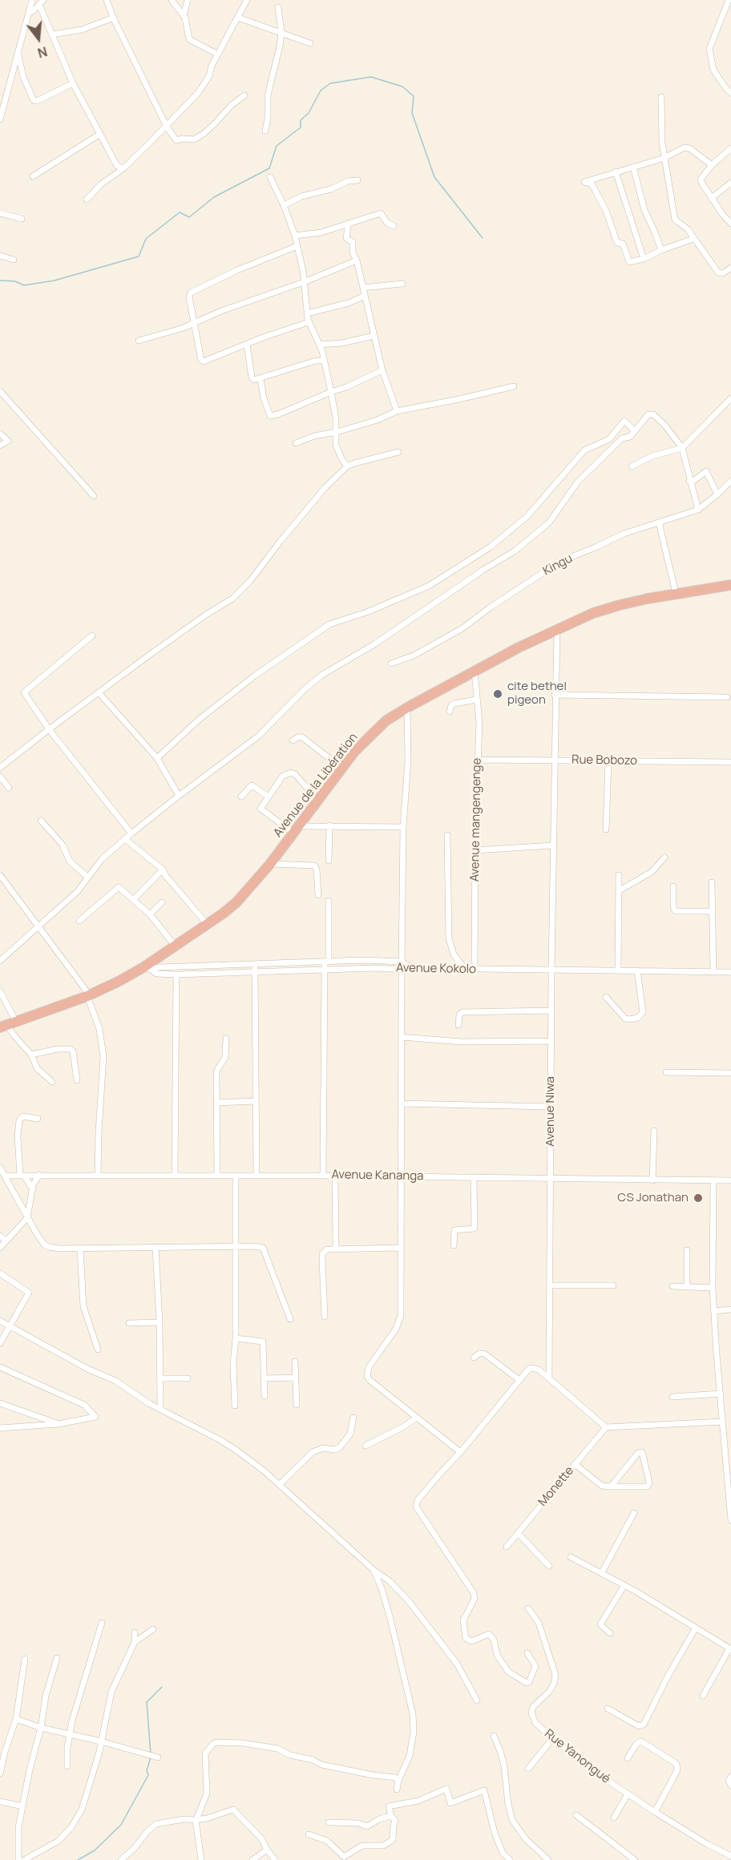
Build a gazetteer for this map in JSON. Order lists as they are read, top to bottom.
{
  "streets": {
    "highway": ["Avenue de la Libération"],
    "street": [
      "Kingu",
      "Rue Bobozo",
      "Avenue mangengenge",
      "Avenue Kokolo",
      "Avenue Niwa",
      "Avenue Kananga",
      "Monette",
      "Rue Yanongué"
    ]
  },
  "crossings": [
    ["Rue Bobozo", "Avenue mangengenge"],
    ["Rue Bobozo", "Avenue Niwa"],
    ["Avenue de la Libération", "Avenue mangengenge"],
    ["Avenue de la Libération", "Avenue Kokolo"],
    ["Avenue de la Libération", "Avenue Niwa"],
    ["Avenue mangengenge", "Avenue Kokolo"],
    ["Avenue Kokolo", "Avenue Niwa"],
    ["Avenue Niwa", "Avenue Kananga"]
  ],
  "places": ["cite bethel pigeon", "CS Jonathan"],
  "north": "bottom"
}
